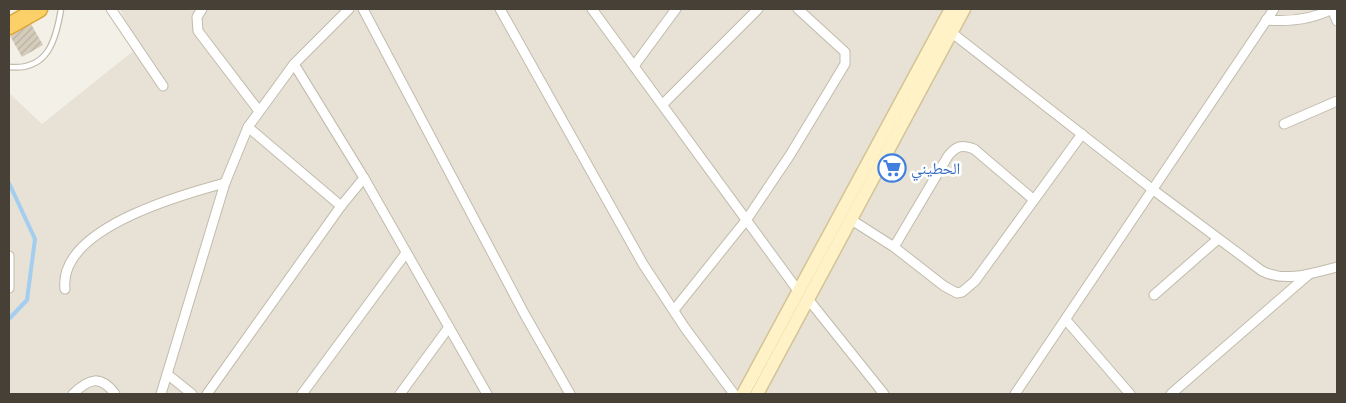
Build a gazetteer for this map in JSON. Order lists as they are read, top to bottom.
{
  "places": {
    "supermarket": ["الحطيني"]
  }
}
